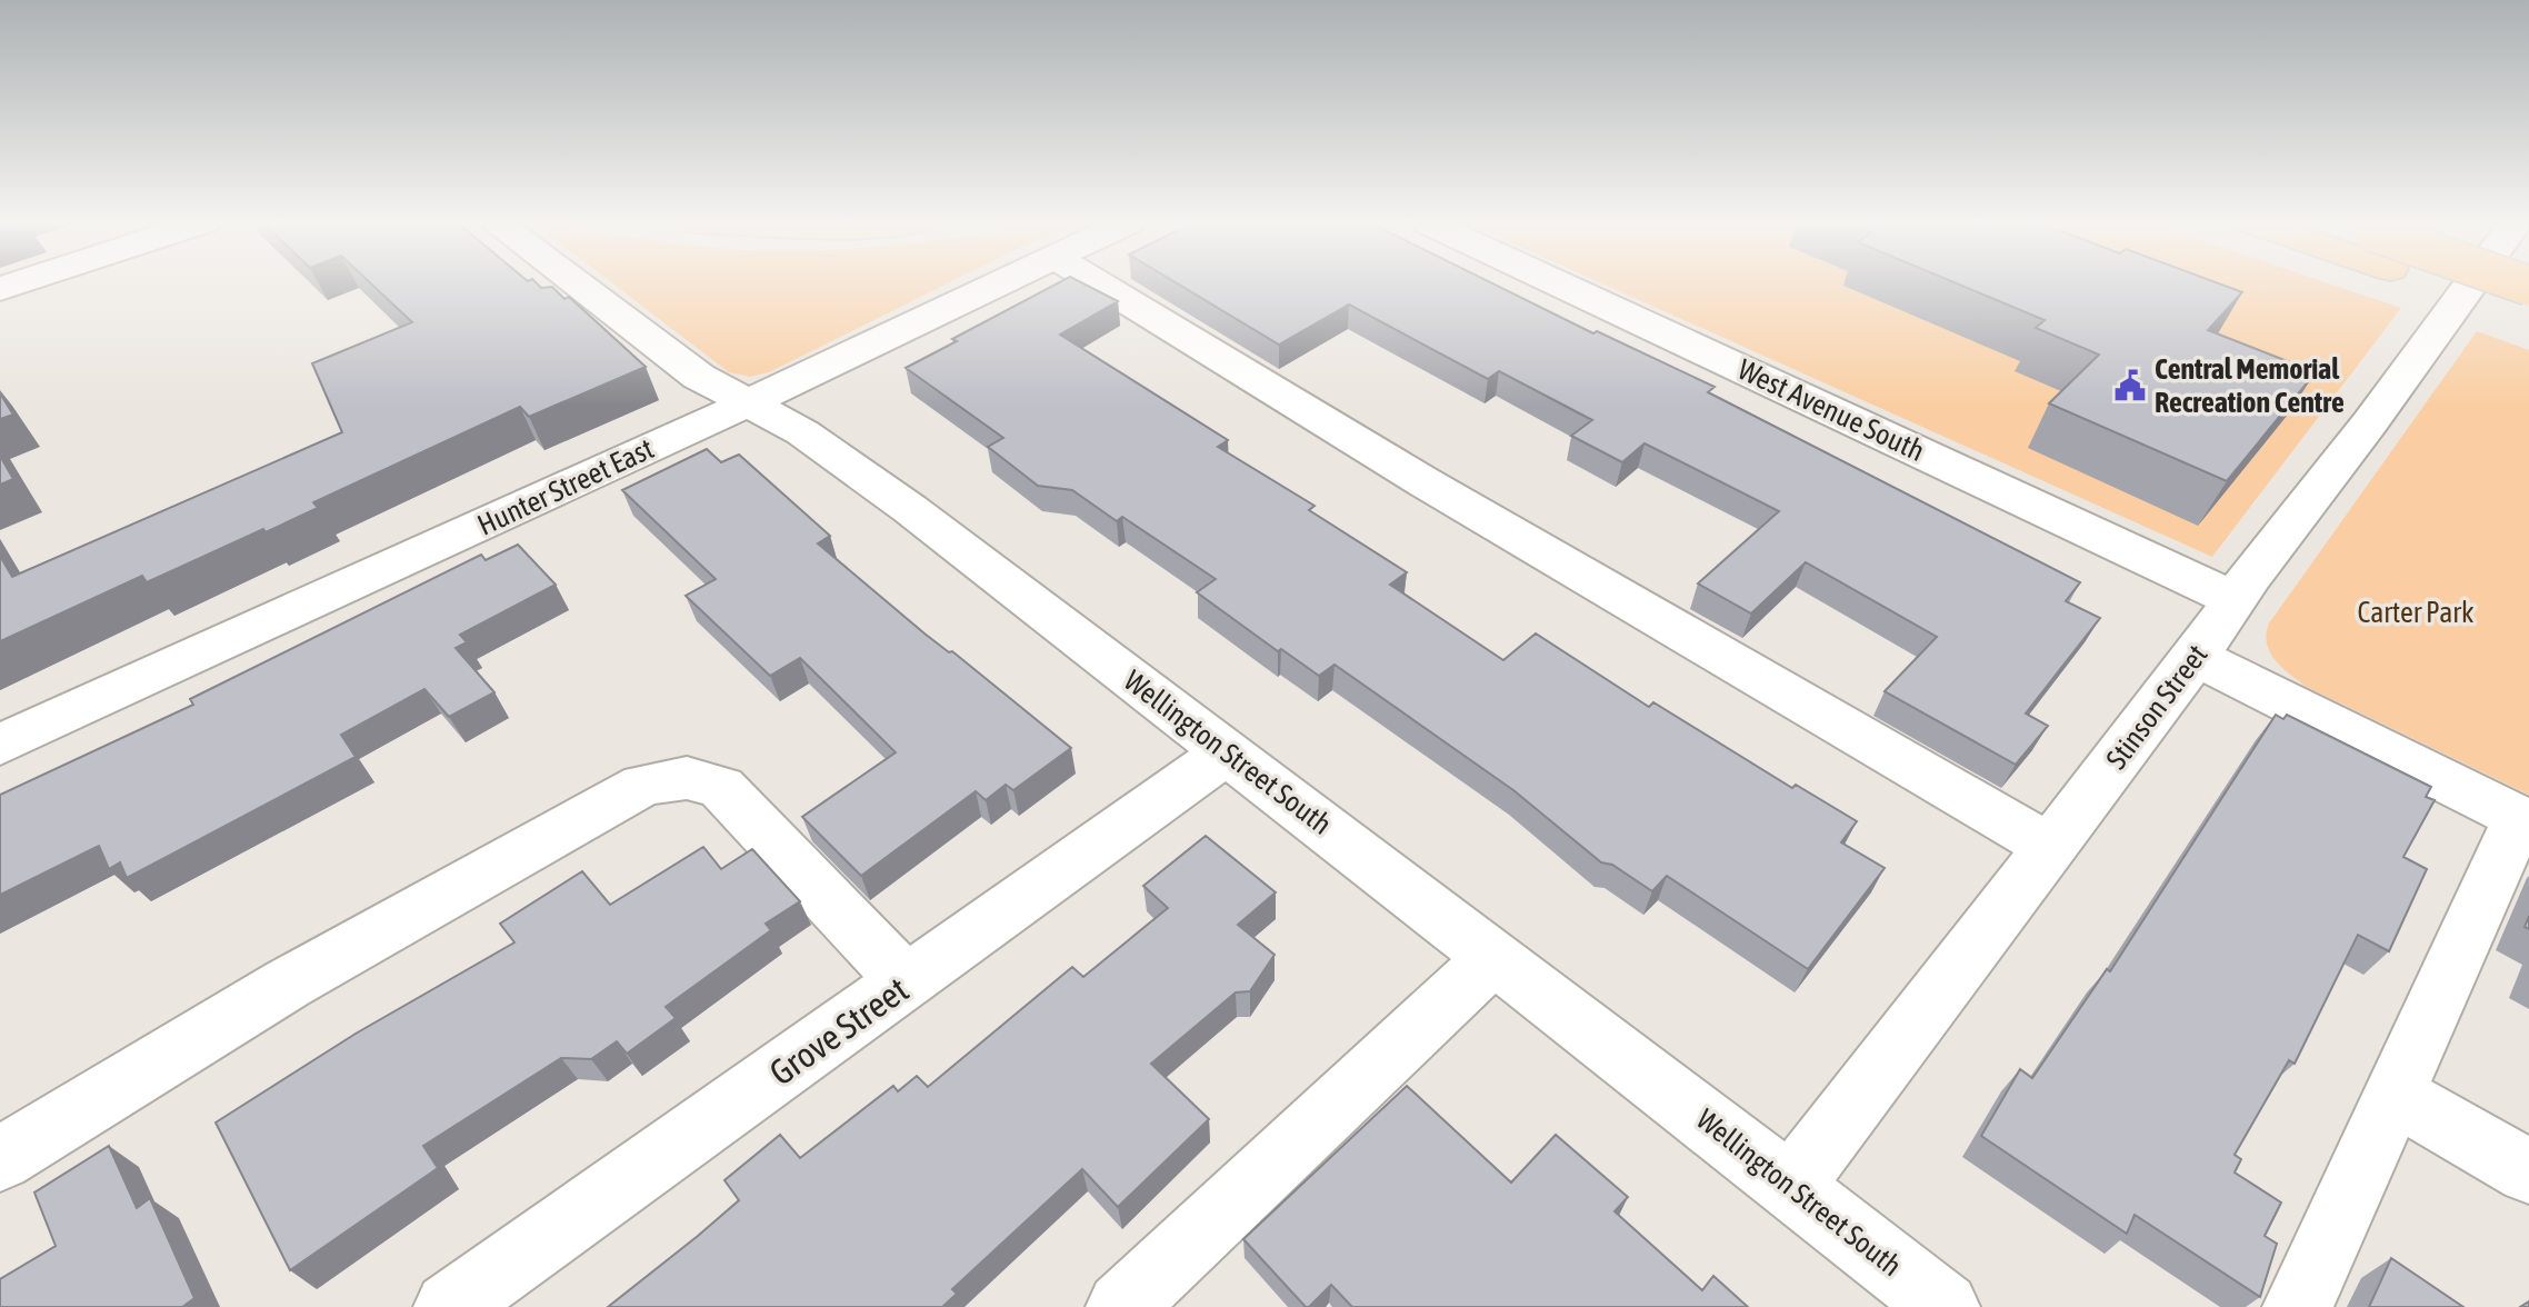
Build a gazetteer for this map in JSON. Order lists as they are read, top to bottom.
{
  "streets": {
    "street": [
      "West Avenue South",
      "Hunter Street East",
      "Stinson Street",
      "Wellington Street South",
      "Grove Street"
    ]
  },
  "crossings": [
    ["West Avenue South", "Stinson Street"],
    ["Hunter Street East", "Wellington Street South"],
    ["Stinson Street", "Wellington Street South"],
    ["Wellington Street South", "Grove Street"]
  ],
  "parks": ["Carter Park"],
  "places": {
    "public building": ["Central Memorial Recreation Centre"]
  }
}
